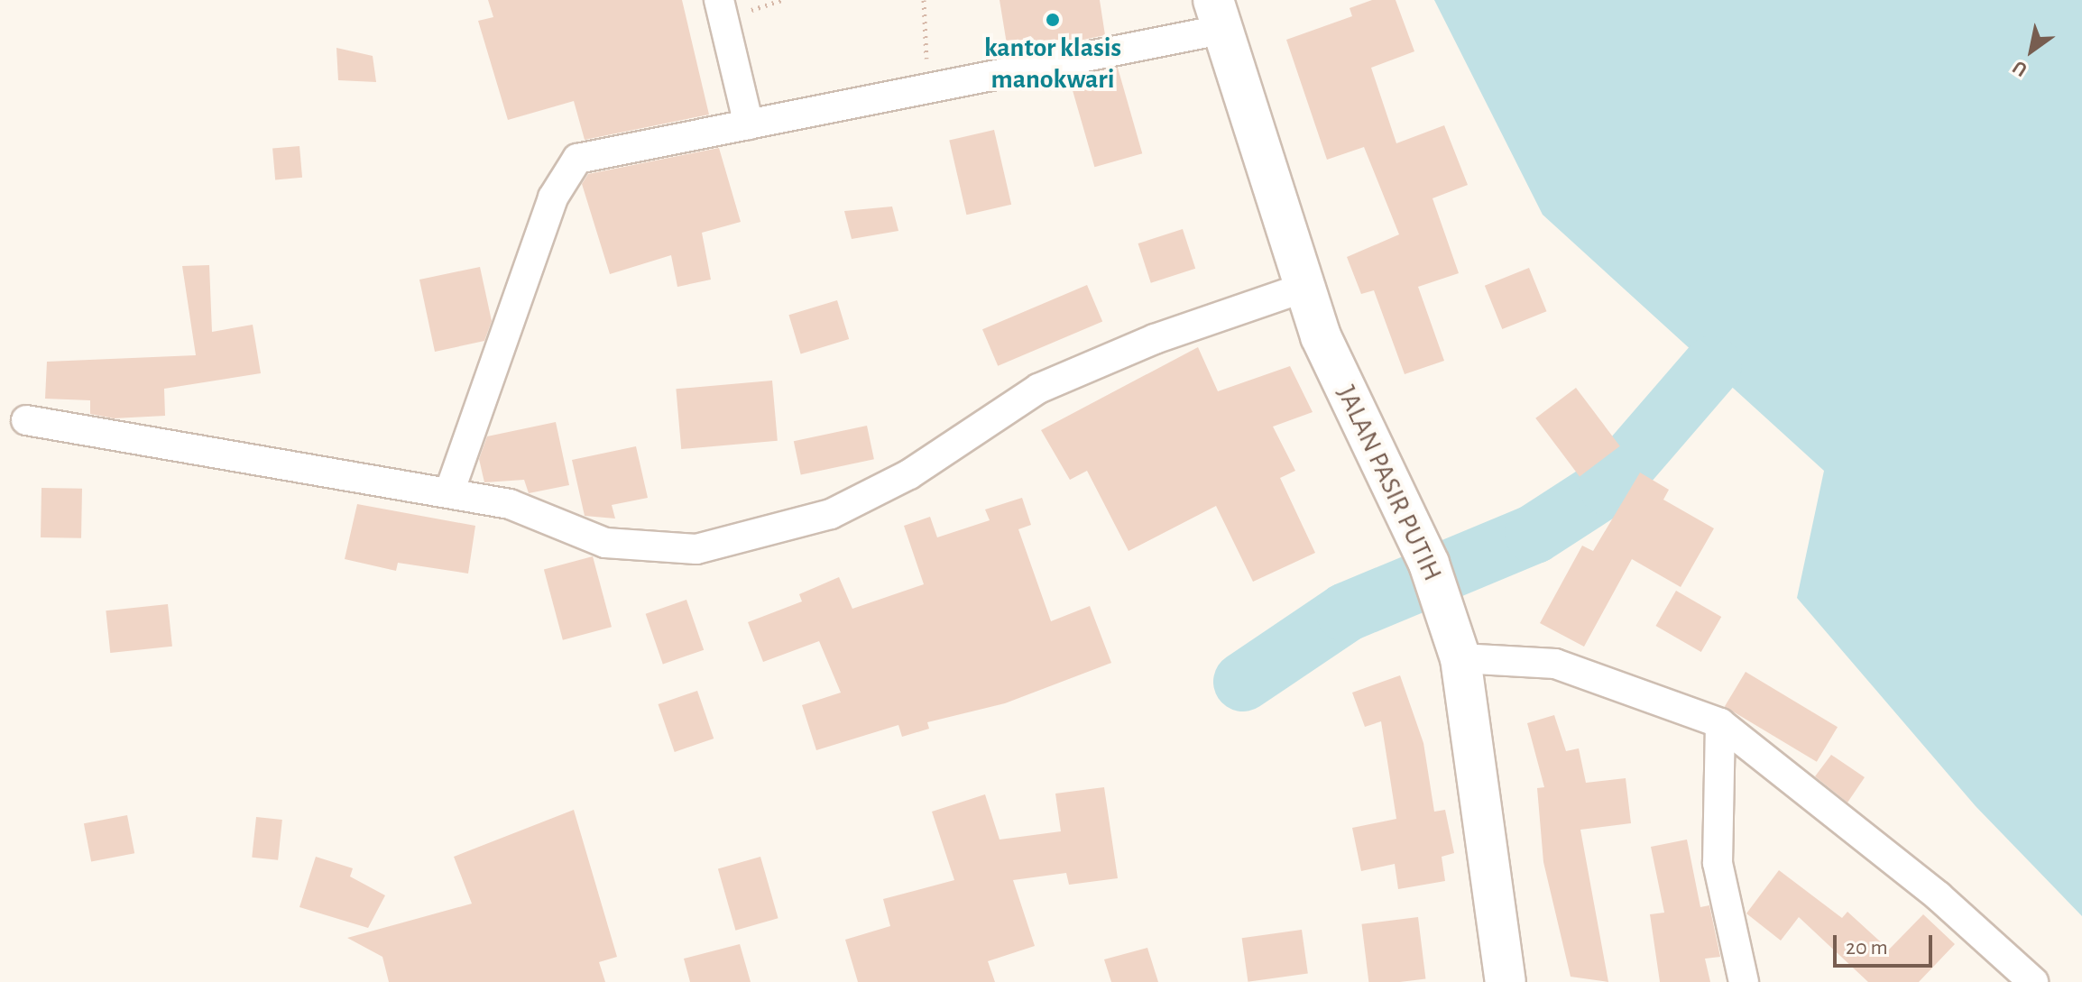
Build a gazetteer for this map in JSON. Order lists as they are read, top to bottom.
{
  "streets": {
    "main road": ["JALAN PASIR PUTIH"]
  },
  "places": ["kantor klasis manokwari"],
  "scale_bar": "20 m",
  "north": "bottom left"
}
